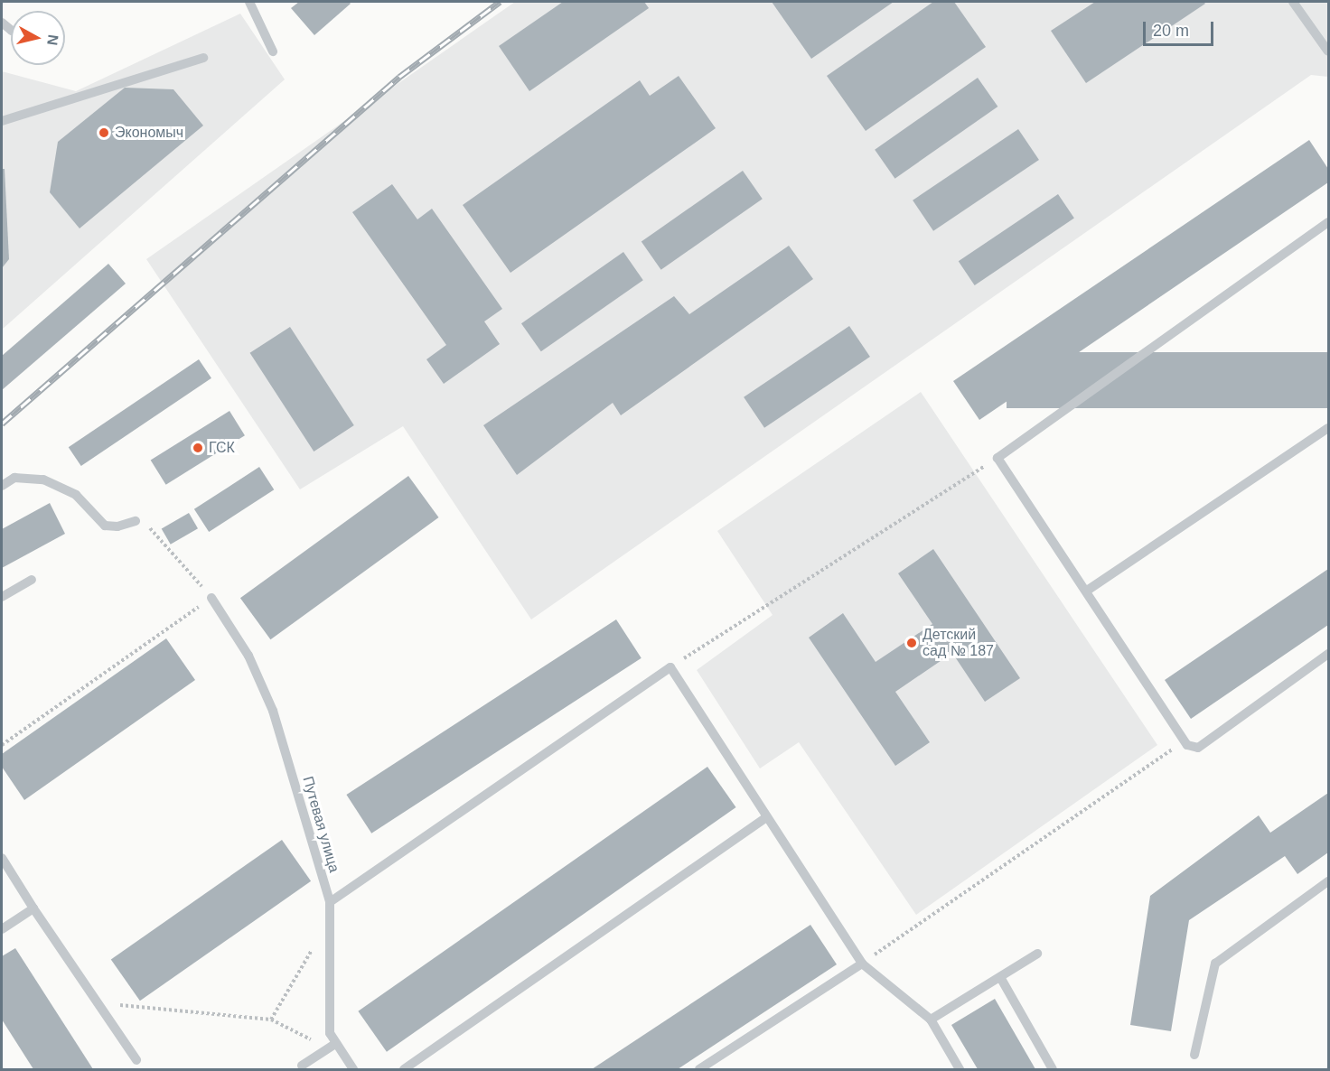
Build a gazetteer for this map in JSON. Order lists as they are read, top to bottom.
{
  "streets": {
    "lane": ["Путевая улица"]
  },
  "places": ["Экономыч", "ГСК", "Детский сад № 187"],
  "scale_bar": "20 m",
  "north": "right"
}
